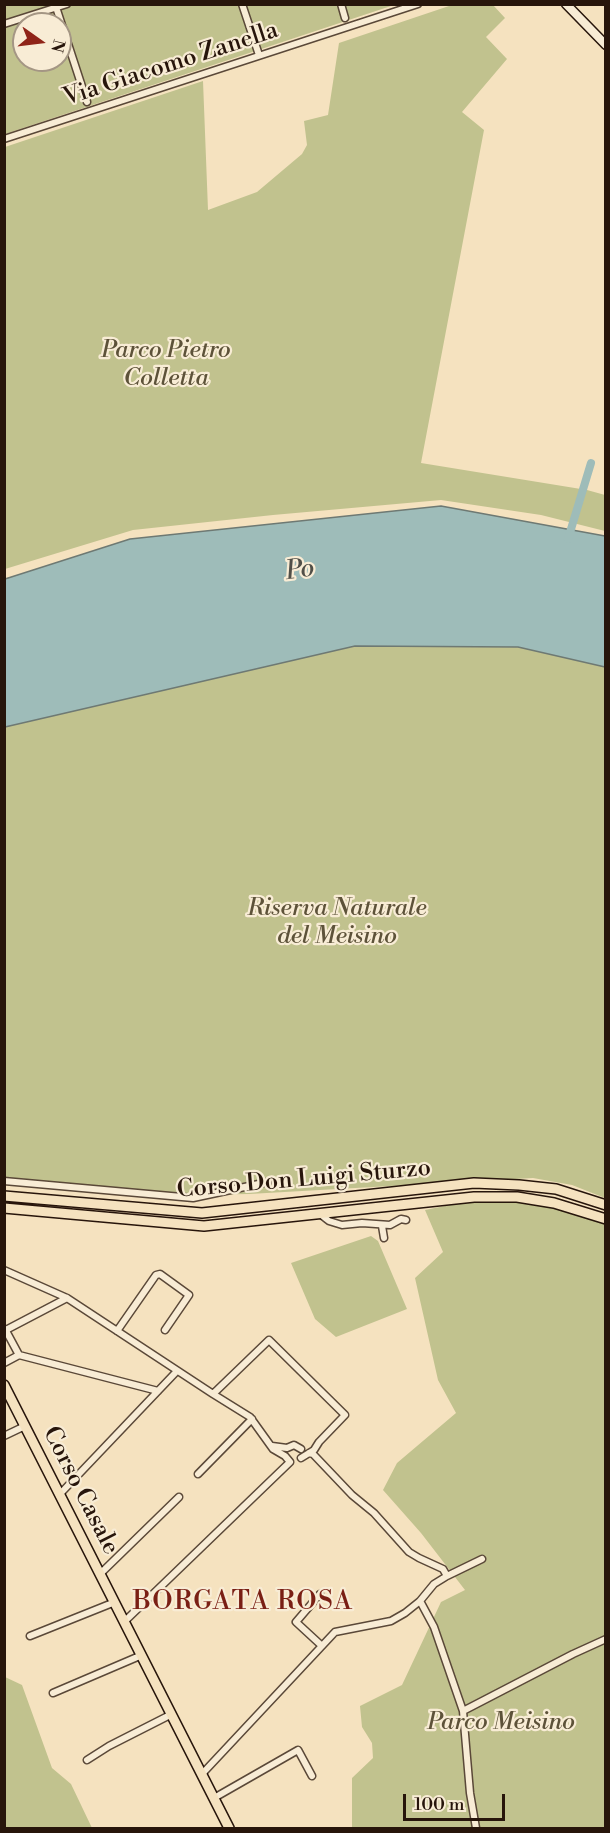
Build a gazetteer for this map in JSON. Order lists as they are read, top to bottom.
{
  "streets": {
    "main road": ["Corso Don Luigi Sturzo", "Corso Casale"],
    "street": ["Via Giacomo Zanella"]
  },
  "districts": ["BORGATA ROSA"],
  "water": ["Po"],
  "parks": ["Parco Pietro Colletta", "Riserva Naturale del Meisino", "Parco Meisino"],
  "scale_bar": "100 m",
  "north": "right"
}
